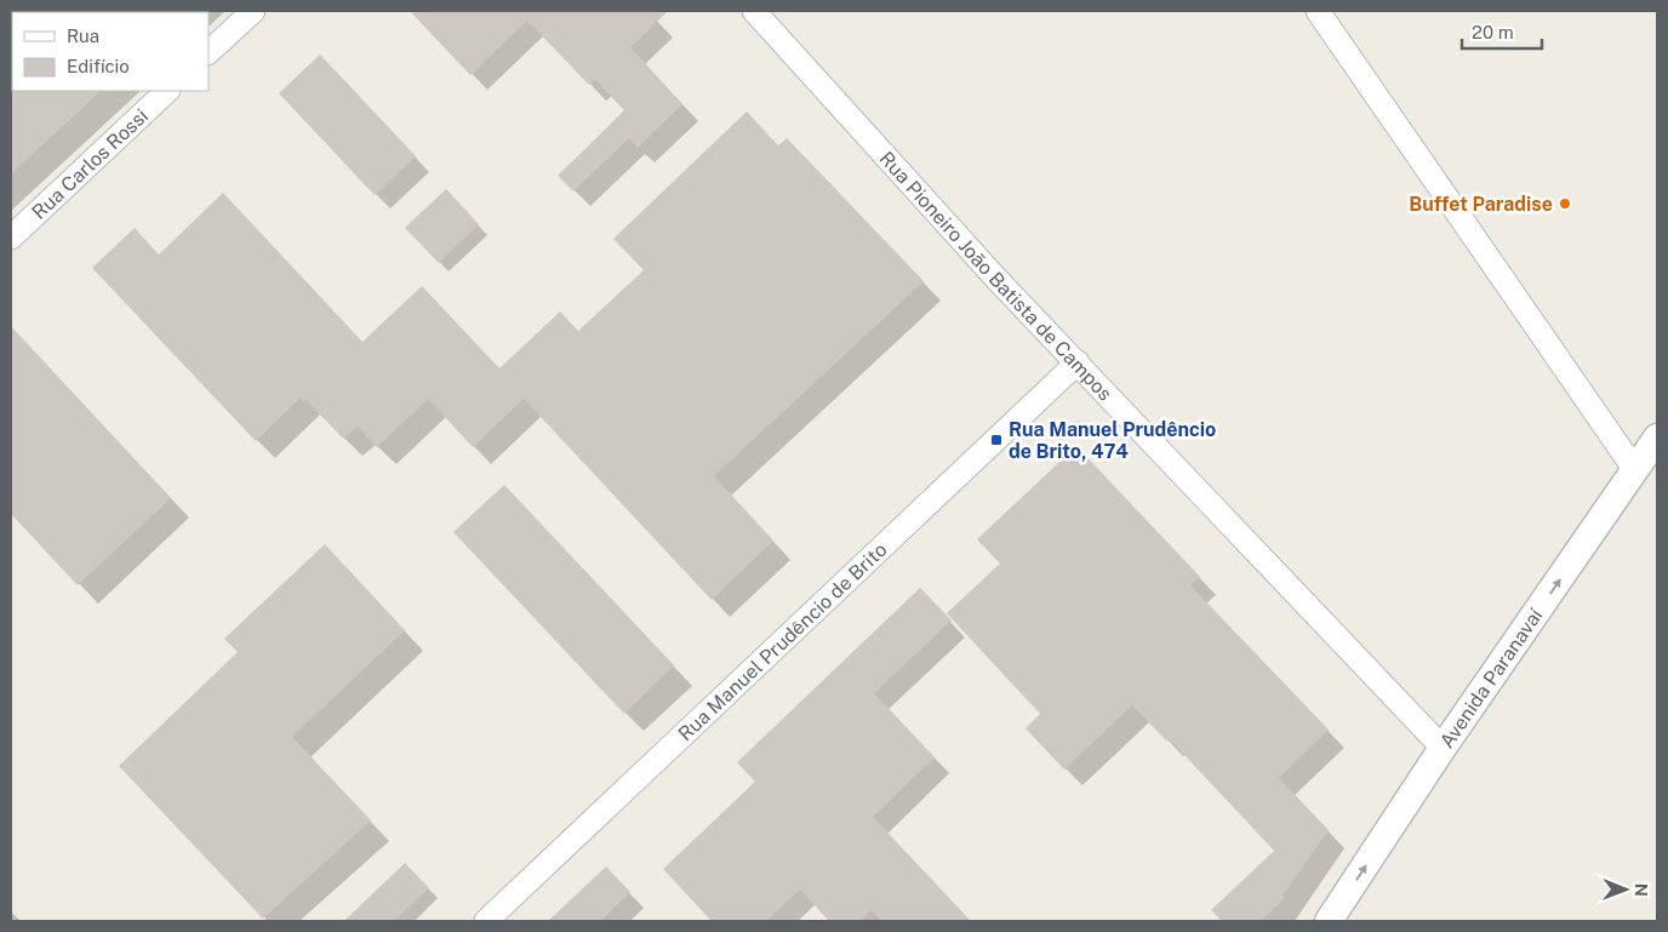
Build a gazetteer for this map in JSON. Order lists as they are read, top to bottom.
{
  "streets": {
    "street": [
      "Rua Carlos Rossi",
      "Rua Pioneiro João Batista de Campos",
      "Rua Manuel Prudêncio de Brito",
      "Avenida Paranavaí"
    ]
  },
  "crossings": [
    ["Rua Pioneiro João Batista de Campos", "Rua Manuel Prudêncio de Brito"],
    ["Rua Pioneiro João Batista de Campos", "Avenida Paranavaí"]
  ],
  "one_way": ["Avenida Paranavaí"],
  "places": {
    "other": ["Buffet Paradise"],
    "transit": ["Rua Manuel Prudêncio de Brito, 474"]
  },
  "legend": ["Rua", "Edifício"],
  "scale_bar": "20 m",
  "north": "right"
}
